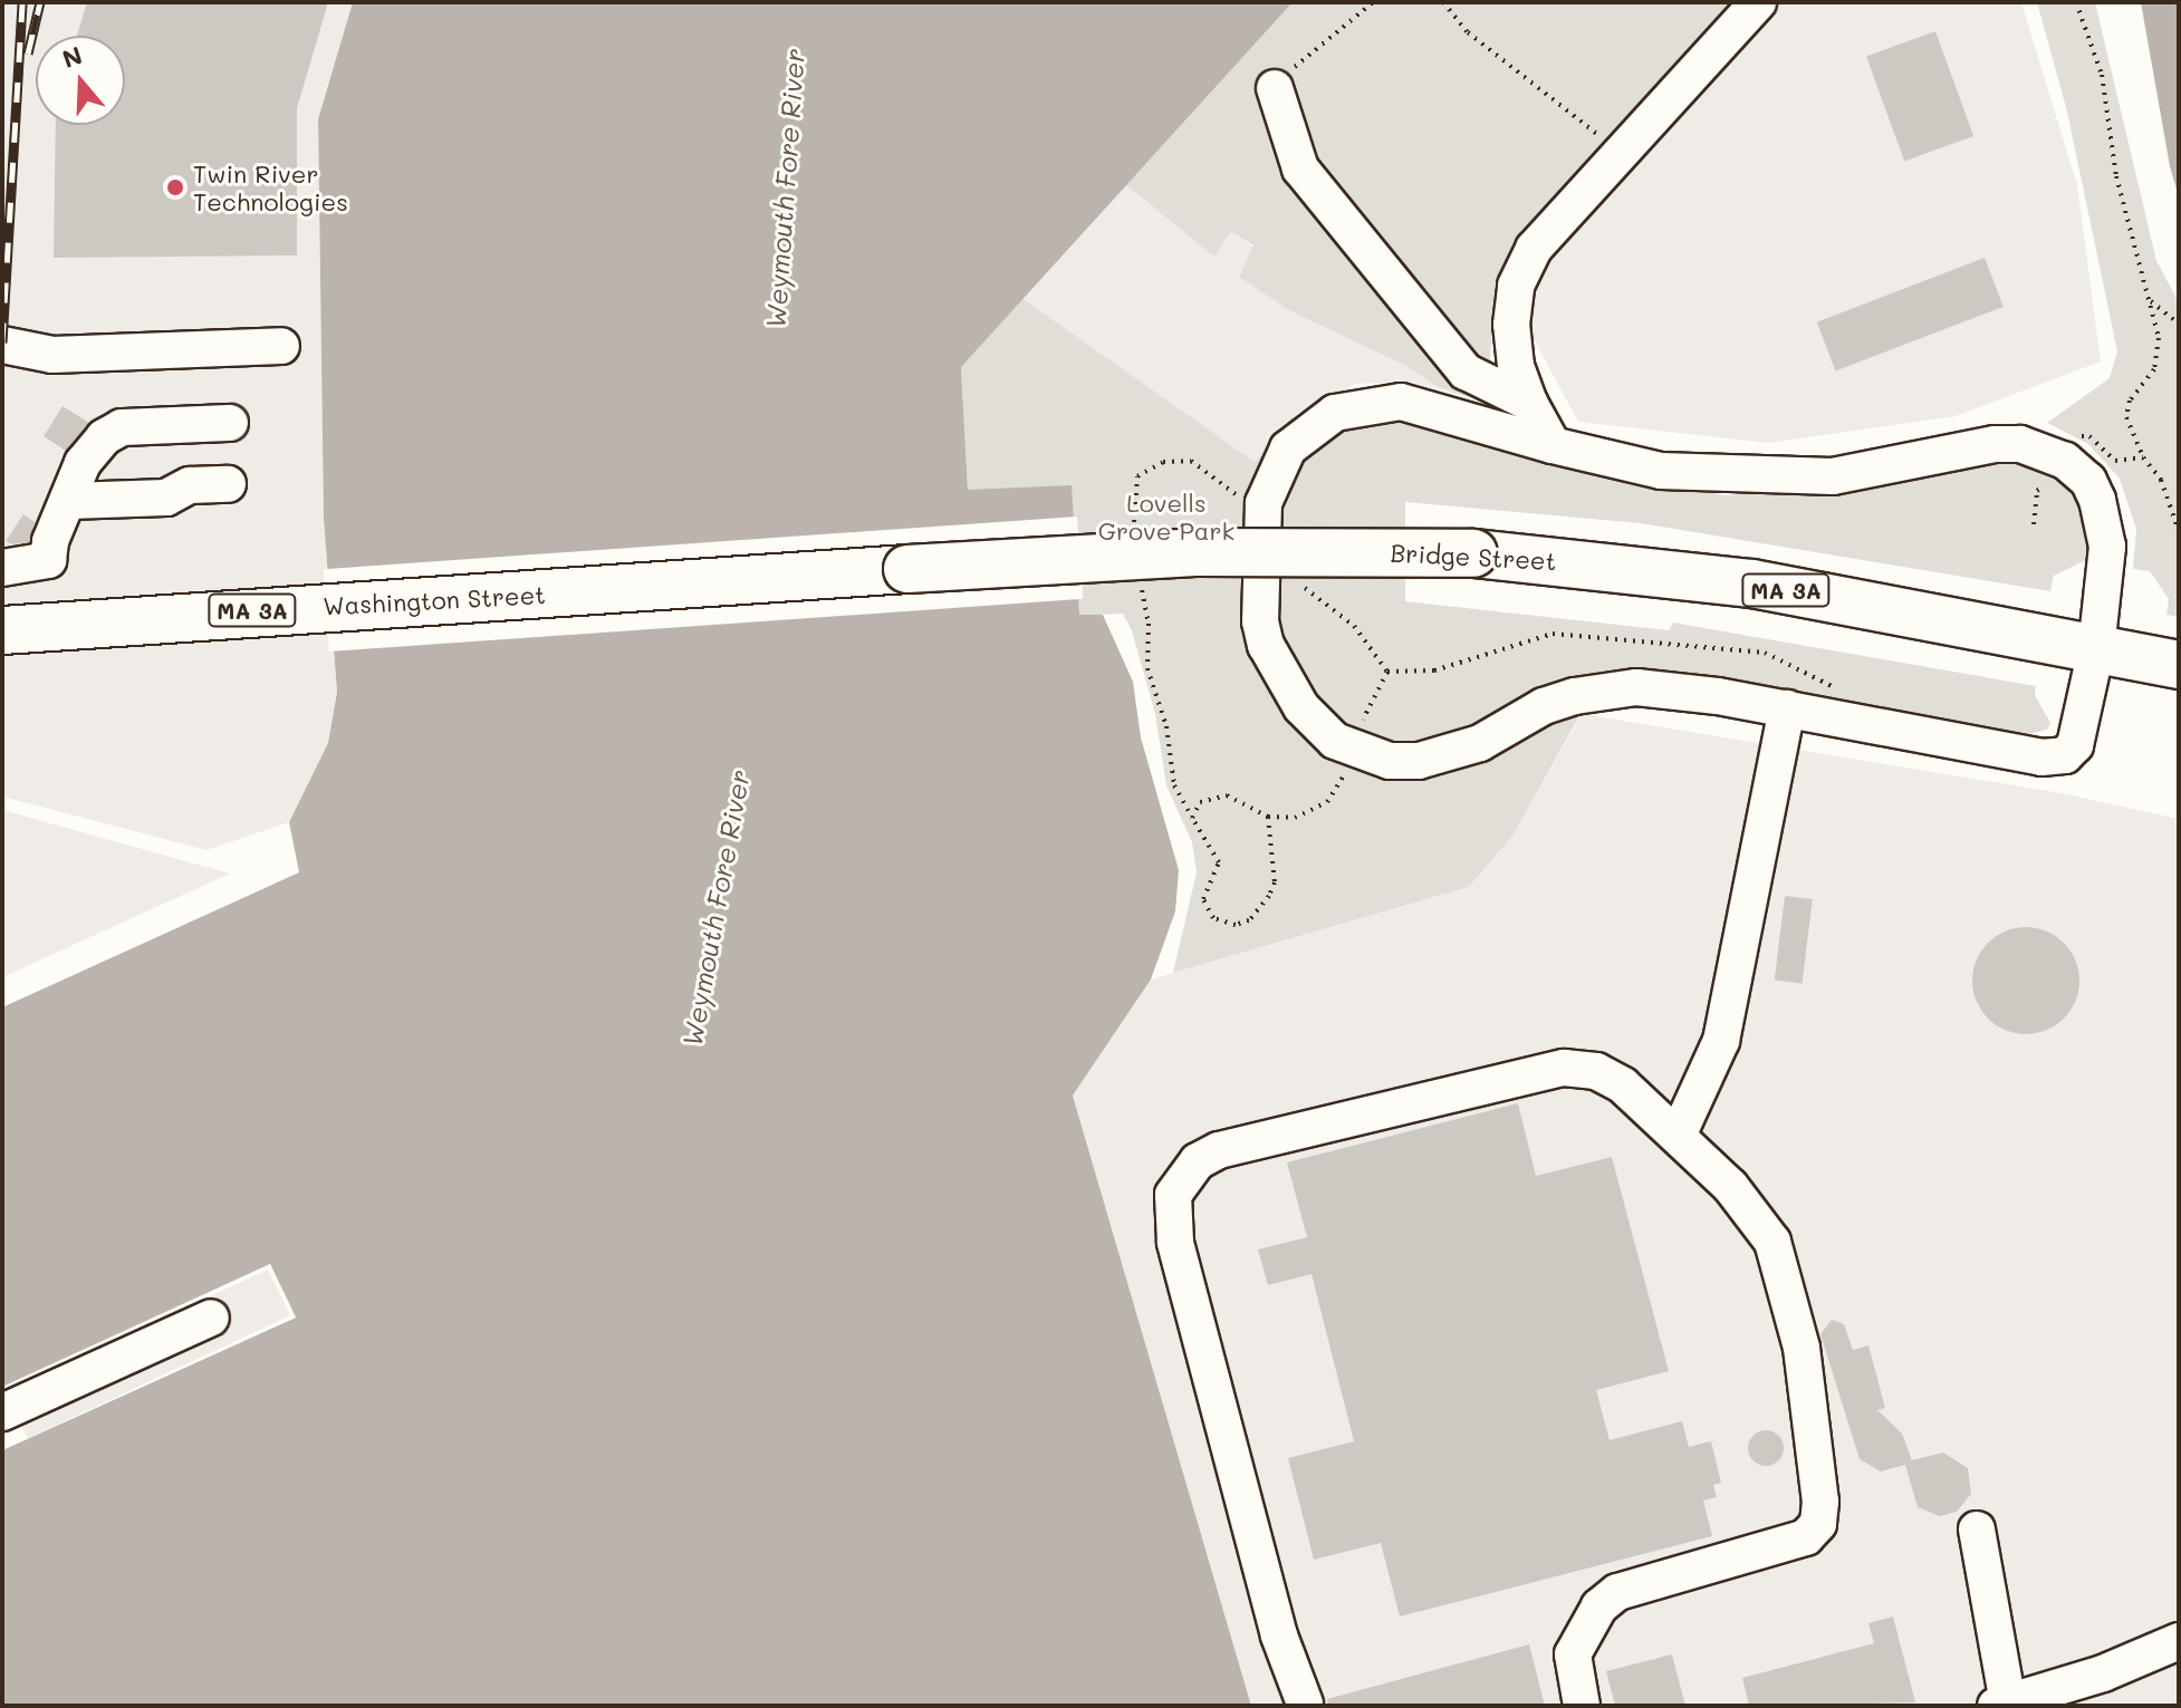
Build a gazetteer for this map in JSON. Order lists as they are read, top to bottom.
{
  "streets": {
    "main road": ["Bridge Street", "MA 3A", "Washington Street"]
  },
  "crossings": [
    ["Bridge Street", "Washington Street"]
  ],
  "water": ["Weymouth Fore River"],
  "parks": ["Lovells Grove Park"],
  "places": ["Twin River Technologies"],
  "north": "top"
}
